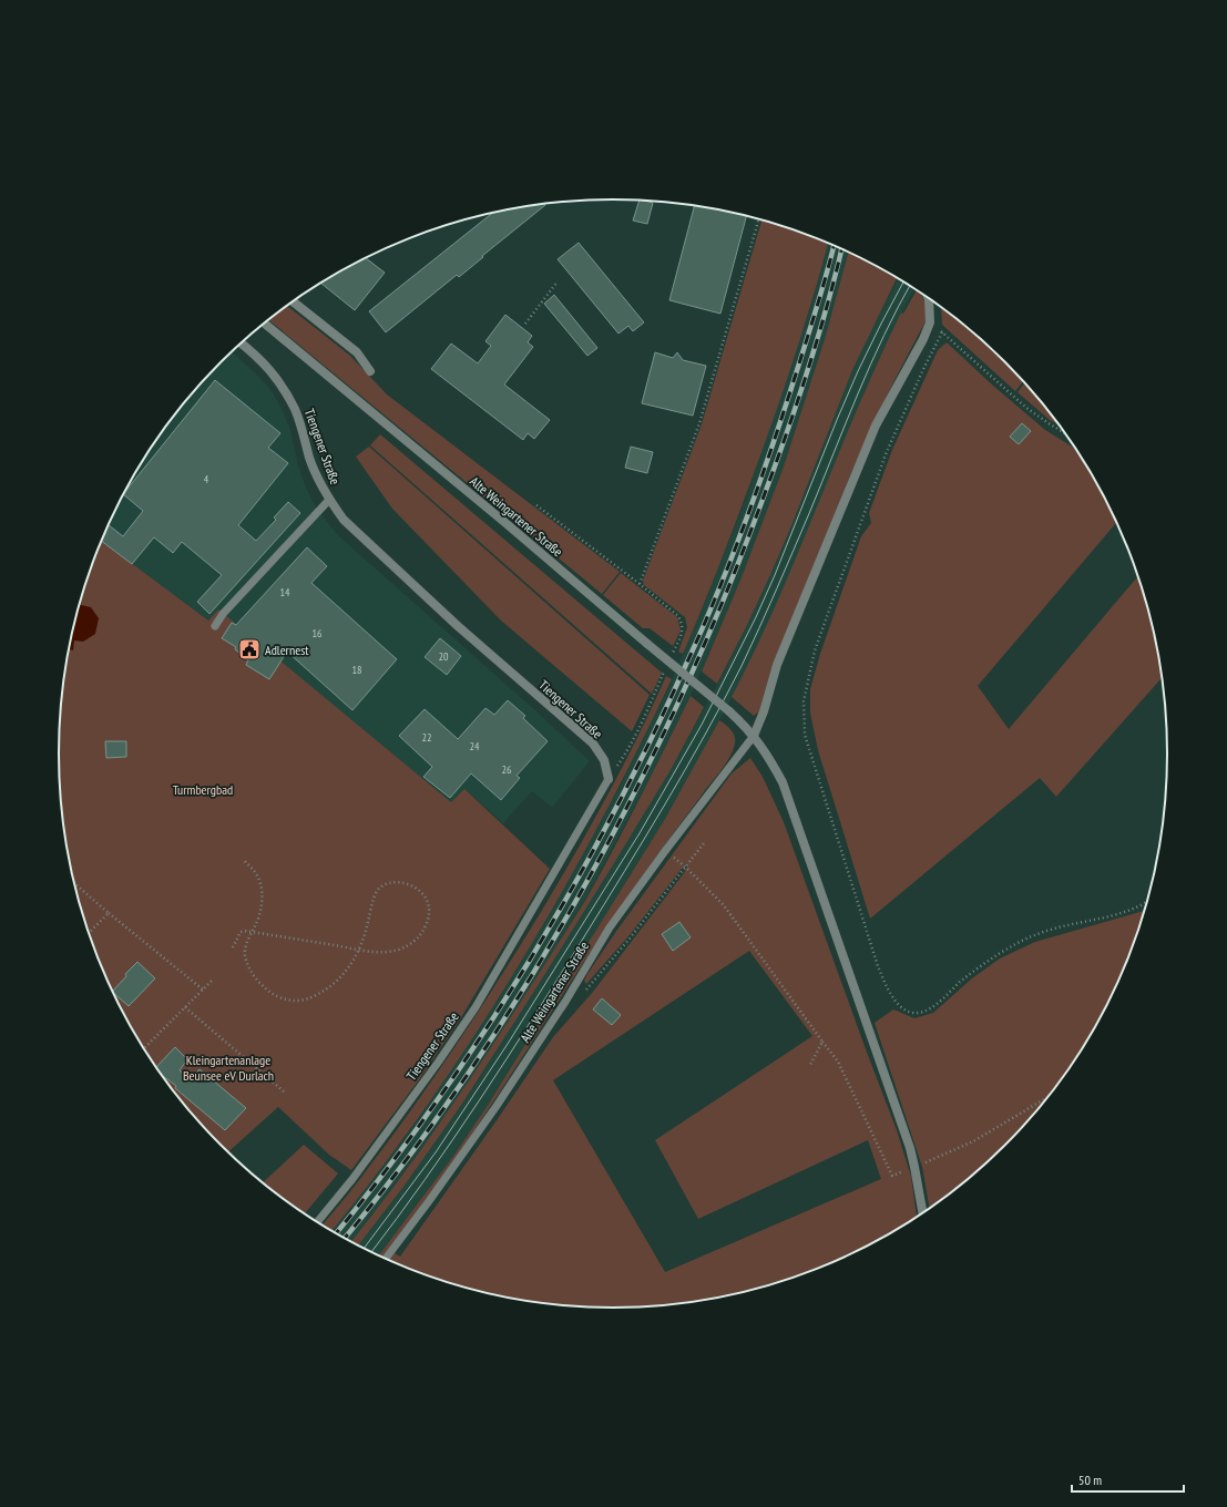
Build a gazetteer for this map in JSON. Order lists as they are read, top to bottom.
{
  "streets": {
    "street": ["Tiengener Straße", "Alte Weingartener Straße"]
  },
  "parks": ["Turmbergbad", "Kleingartenanlage Beunsee eV Durlach"],
  "places": {
    "public building": ["Adlernest"]
  },
  "house_numbers": [
    "4",
    "14",
    "16",
    "20",
    "18",
    "22",
    "24",
    "26"
  ],
  "scale_bar": "50 m"
}
